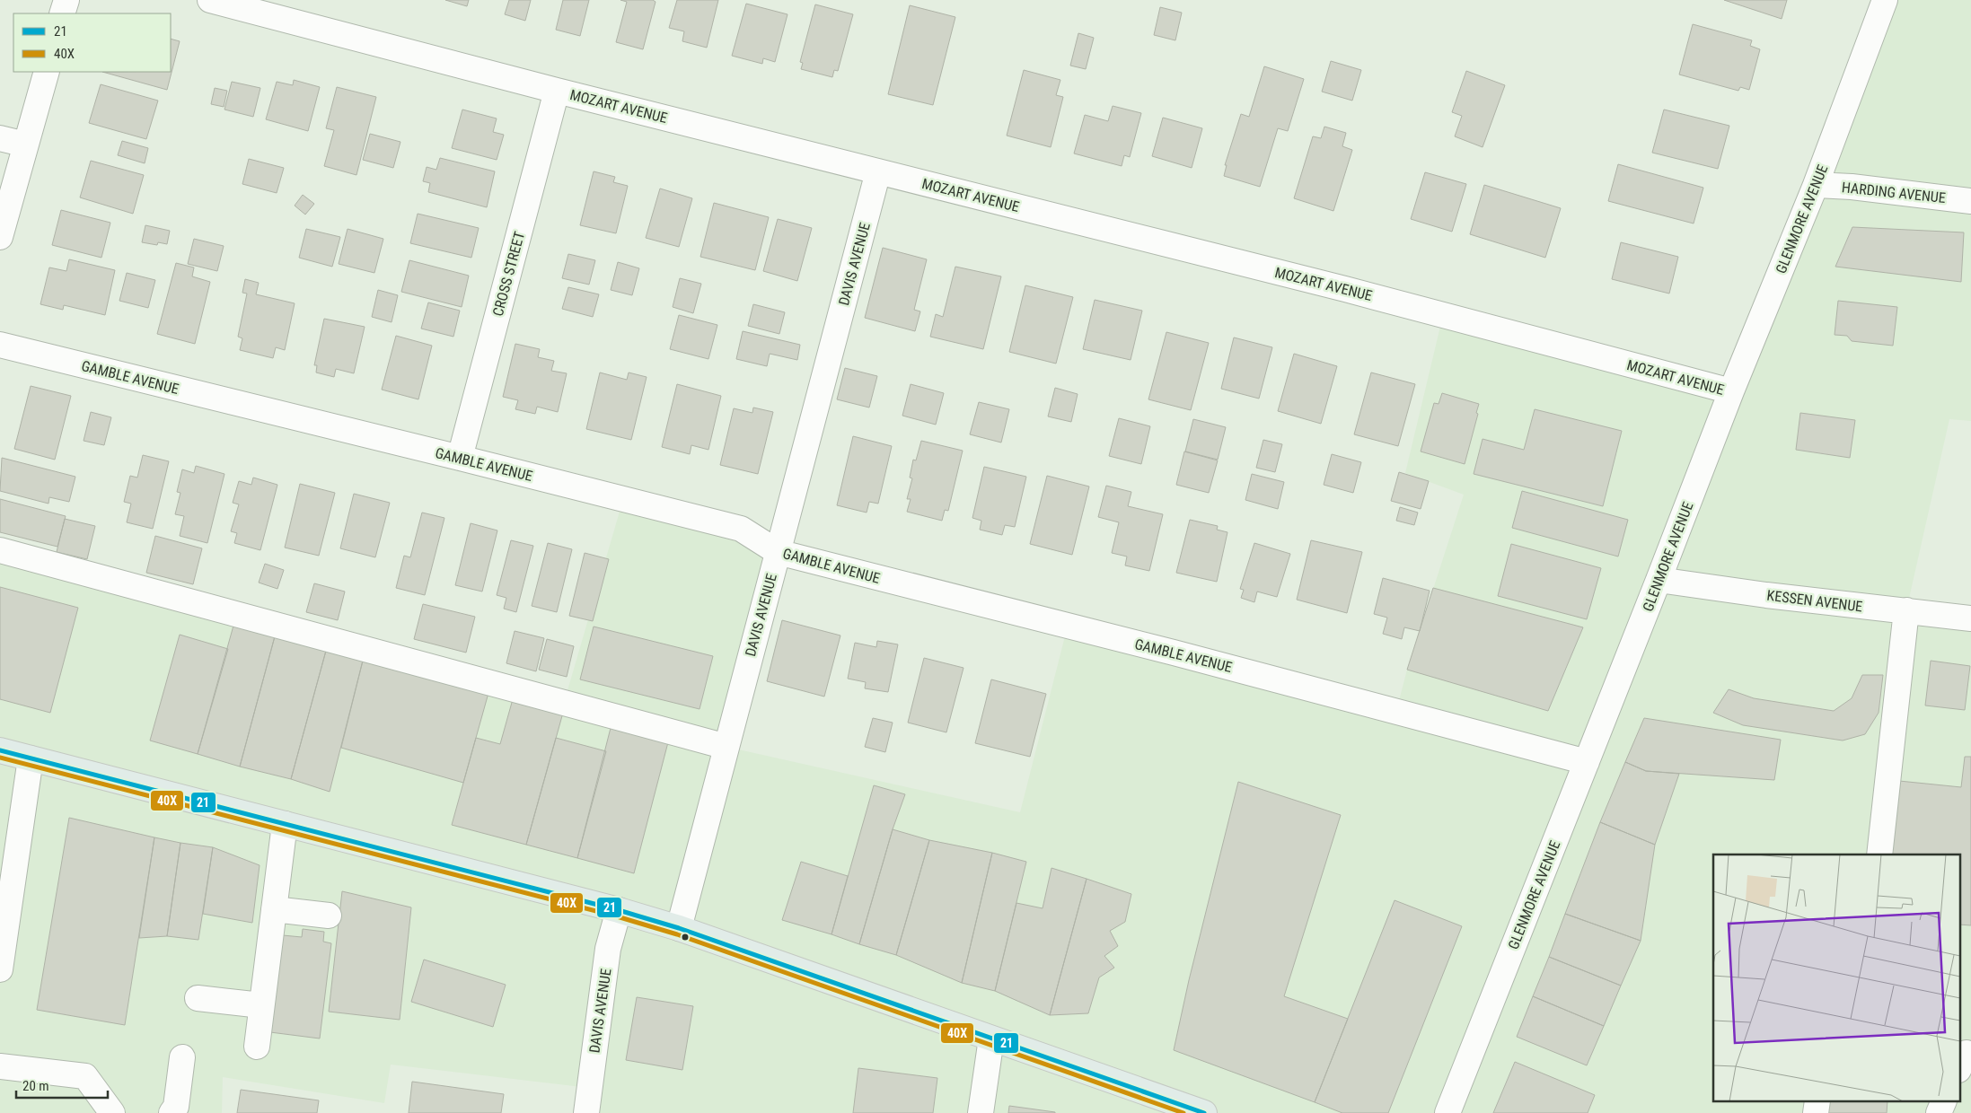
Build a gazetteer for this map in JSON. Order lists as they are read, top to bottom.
{
  "streets": {
    "street": [
      "MOZART AVENUE",
      "HARDING AVENUE",
      "GLENMORE AVENUE",
      "DAVIS AVENUE",
      "CROSS STREET",
      "GAMBLE AVENUE",
      "KESSEN AVENUE"
    ]
  },
  "crossings": [
    ["MOZART AVENUE", "GLENMORE AVENUE"],
    ["MOZART AVENUE", "DAVIS AVENUE"],
    ["MOZART AVENUE", "CROSS STREET"],
    ["HARDING AVENUE", "GLENMORE AVENUE"],
    ["GLENMORE AVENUE", "GAMBLE AVENUE"],
    ["GLENMORE AVENUE", "KESSEN AVENUE"],
    ["DAVIS AVENUE", "GAMBLE AVENUE"],
    ["CROSS STREET", "GAMBLE AVENUE"]
  ],
  "lines": ["transit line 21", "transit line 40X"],
  "legend": ["21", "40X"],
  "scale_bar": "20 m"
}
